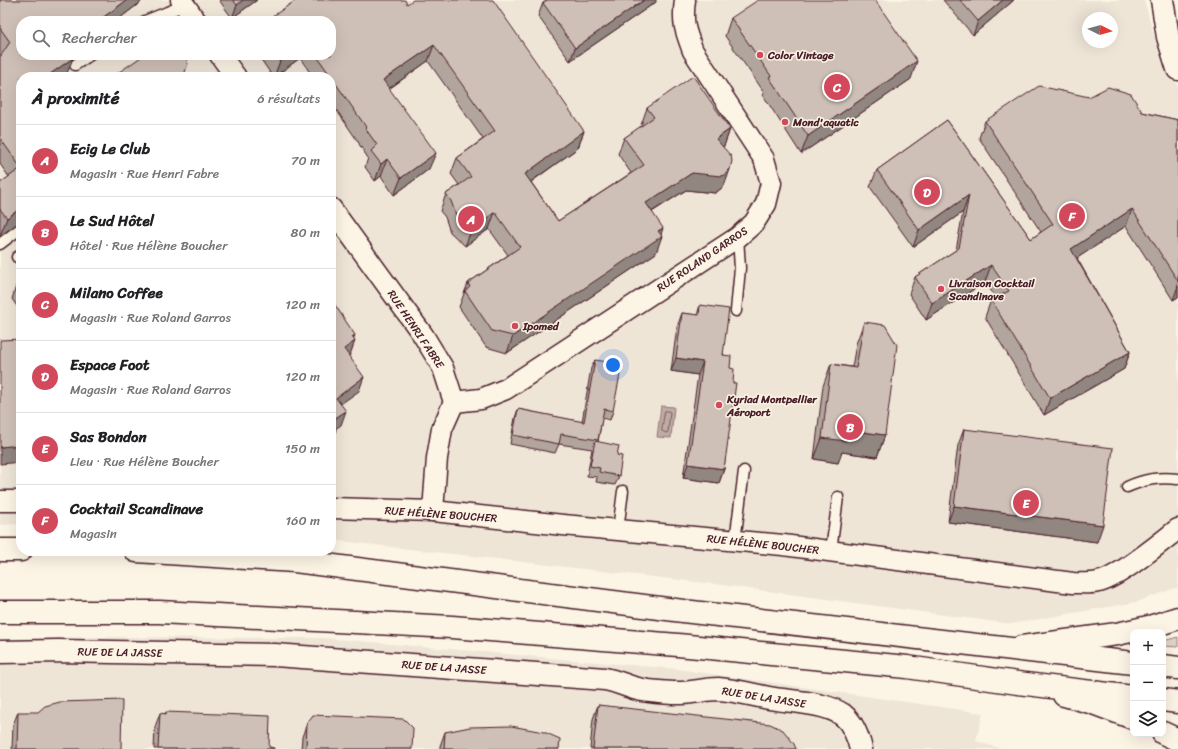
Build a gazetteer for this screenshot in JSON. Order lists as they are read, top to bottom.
{
  "streets": {
    "main road": ["RUE DE LA JASSE"],
    "street": ["RUE ROLAND GARROS", "RUE HENRI FABRE", "RUE HÉLÈNE BOUCHER"]
  },
  "crossings": [
    ["RUE ROLAND GARROS", "RUE HENRI FABRE"]
  ],
  "places": [
    "Color Vintage",
    "Mond'aquatic",
    "Livraison Cocktail Scandinave",
    "Ipomed",
    "Kyriad Montpellier Aéroport"
  ],
  "north": "right",
  "page": {
    "search": "Rechercher",
    "pins": [
      "C",
      "D",
      "F",
      "A",
      "B",
      "E"
    ],
    "heading": ["À proximité", "6 résultats"],
    "list": [
      {
        "mark": "A",
        "name": "Ecig Le Club",
        "note": "Magasin · Rue Henri Fabre",
        "value": "70 m"
      },
      {
        "mark": "B",
        "name": "Le Sud Hôtel",
        "note": "Hôtel · Rue Hélène Boucher",
        "value": "80 m"
      },
      {
        "mark": "C",
        "name": "Milano Coffee",
        "note": "Magasin · Rue Roland Garros",
        "value": "120 m"
      },
      {
        "mark": "D",
        "name": "Espace Foot",
        "note": "Magasin · Rue Roland Garros",
        "value": "120 m"
      },
      {
        "mark": "E",
        "name": "Sas Bondon",
        "note": "Lieu · Rue Hélène Boucher",
        "value": "150 m"
      },
      {
        "mark": "F",
        "name": "Cocktail Scandinave",
        "note": "Magasin",
        "value": "160 m"
      }
    ],
    "map_buttons": ["+", "−"]
  }
}
